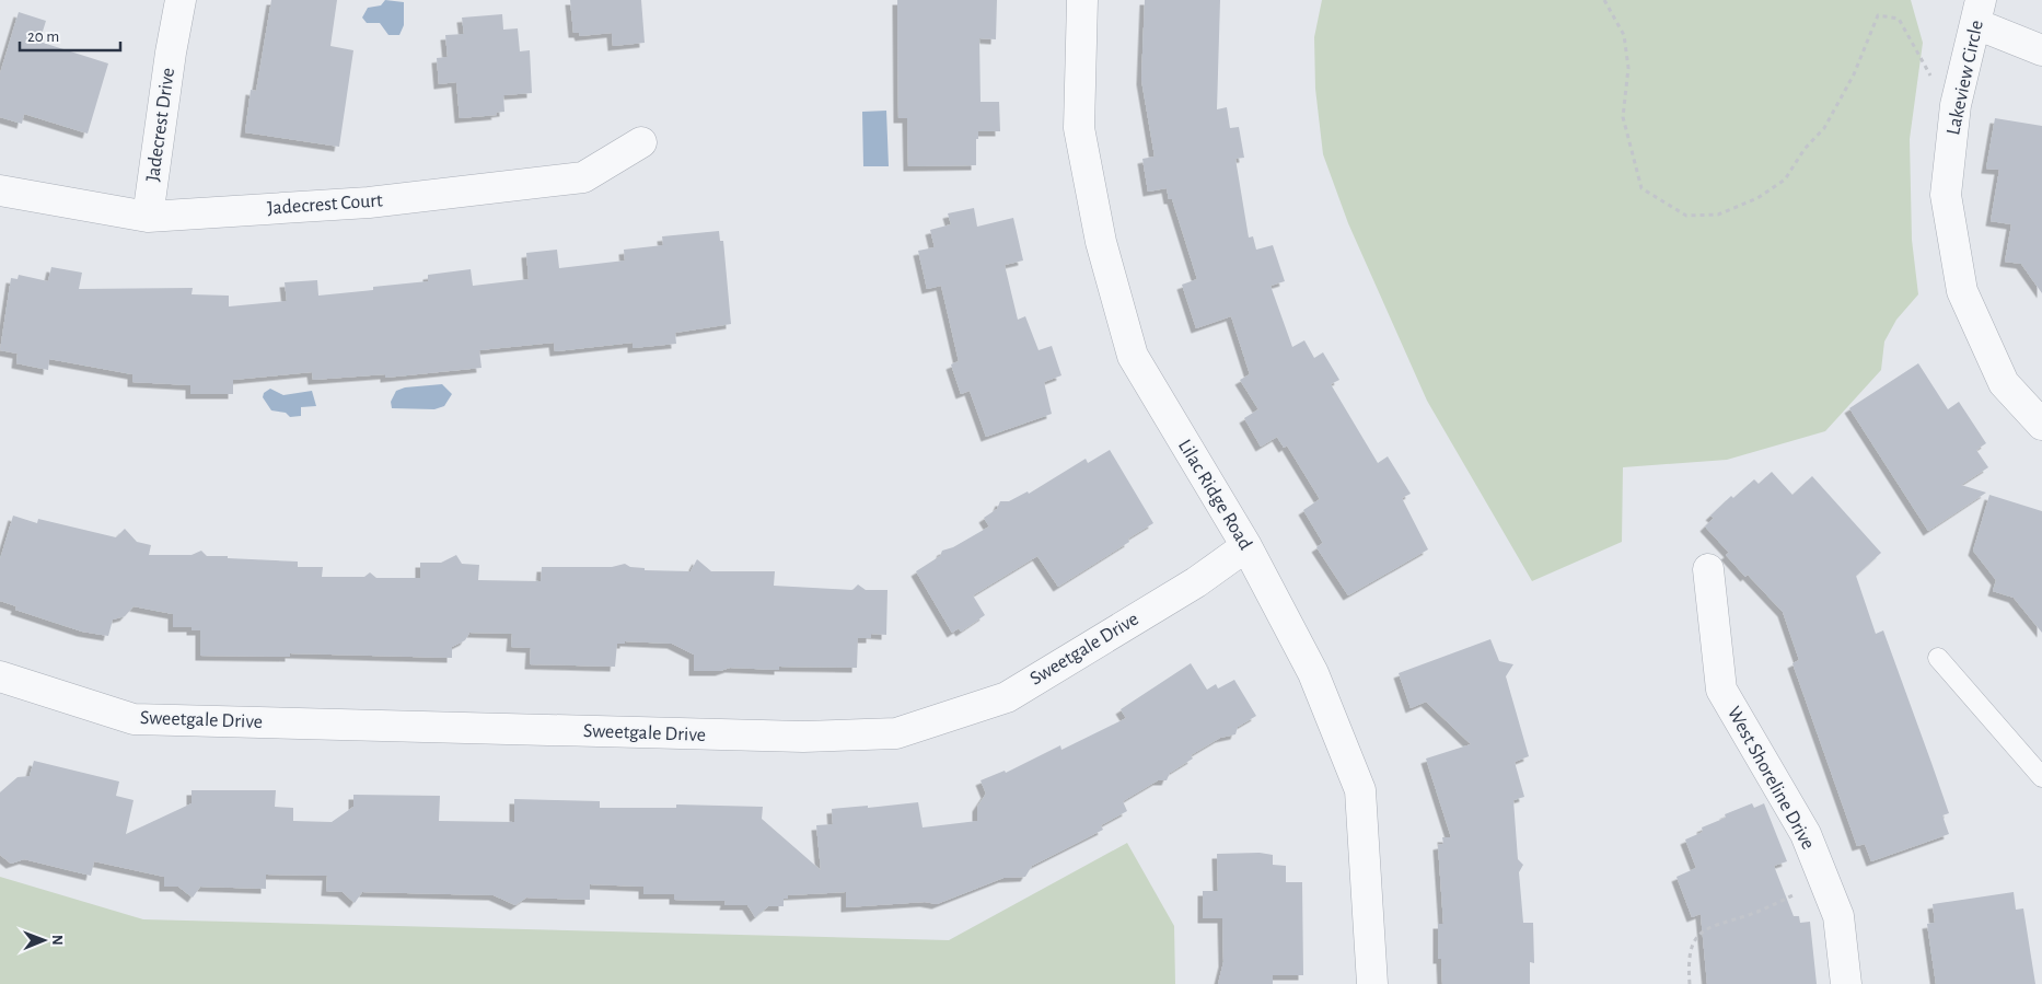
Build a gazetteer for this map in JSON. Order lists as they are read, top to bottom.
{
  "streets": {
    "street": [
      "Lakeview Circle",
      "Jadecrest Drive",
      "Jadecrest Court",
      "Lilac Ridge Road",
      "Sweetgale Drive",
      "West Shoreline Drive"
    ]
  },
  "crossings": [
    ["Jadecrest Drive", "Jadecrest Court"],
    ["Lilac Ridge Road", "Sweetgale Drive"]
  ],
  "scale_bar": "20 m",
  "north": "right"
}
